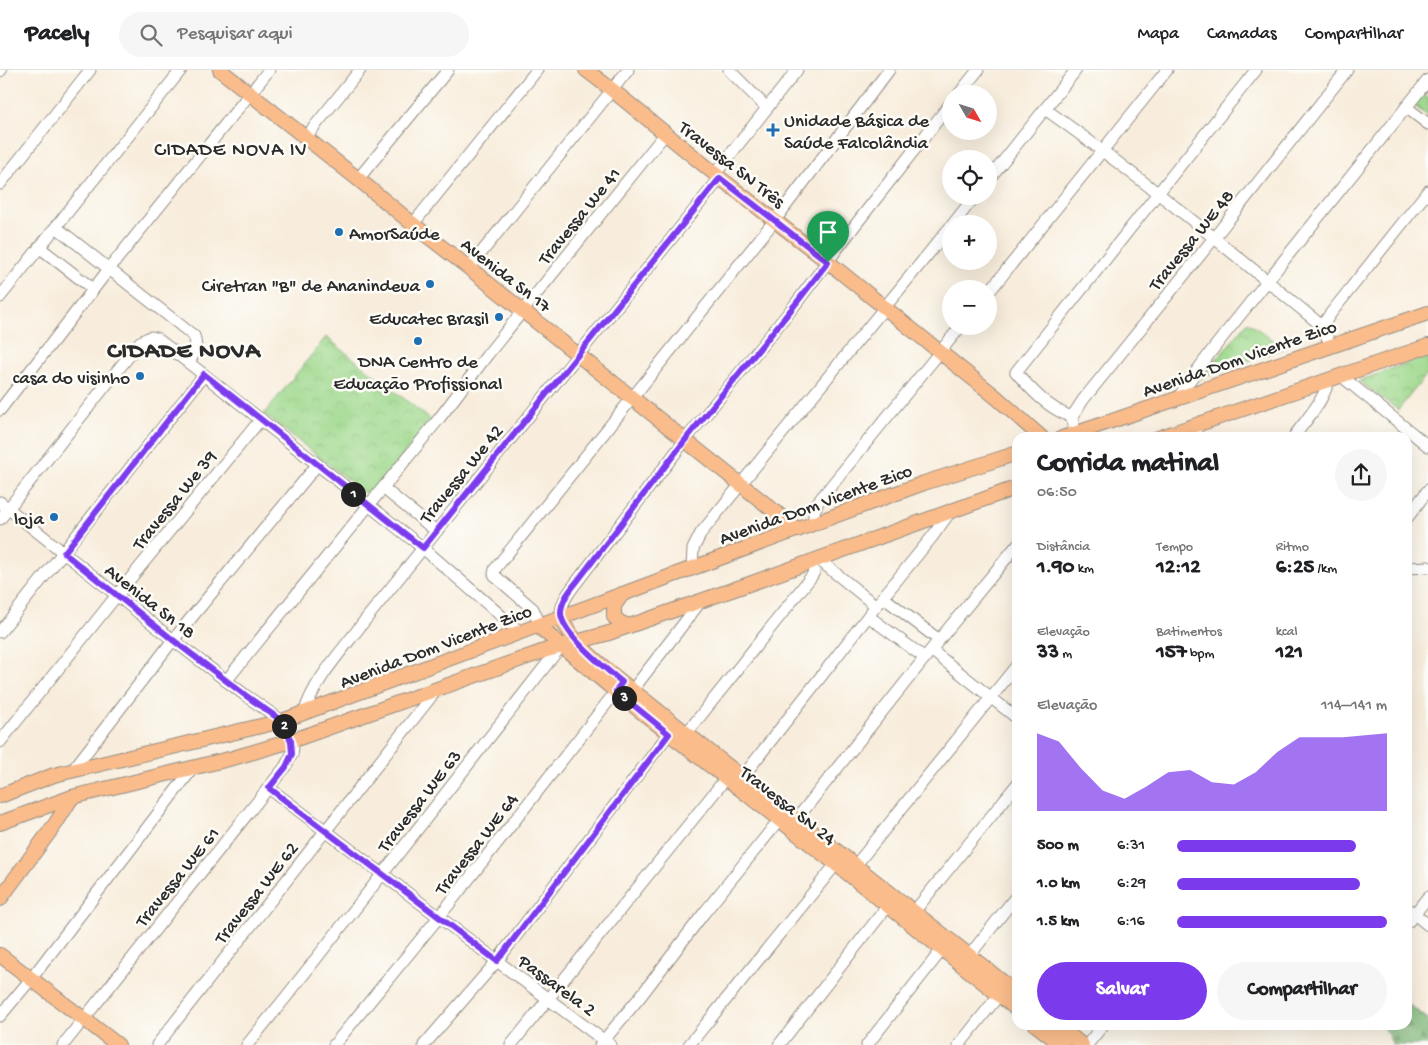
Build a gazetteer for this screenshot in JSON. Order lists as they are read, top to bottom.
{
  "streets": {
    "main road": [
      "Travessa SN Três",
      "Avenida Sn 17",
      "Avenida Dom Vicente Zico",
      "Travessa SN 24"
    ],
    "street": [
      "Travessa We 41",
      "Travessa WE 48",
      "Travessa We 42",
      "Travessa We 39",
      "Avenida Sn 18",
      "Travessa WE 63",
      "Travessa WE 64",
      "Travessa WE 61",
      "Travessa WE 62",
      "Passarela 2"
    ]
  },
  "crossings": [
    ["Travessa SN Três", "Travessa We 41"],
    ["Travessa We 41", "Avenida Sn 17"],
    ["Avenida Sn 17", "Avenida Dom Vicente Zico"],
    ["Avenida Sn 17", "Travessa We 42"],
    ["Avenida Dom Vicente Zico", "Travessa We 42"],
    ["Avenida Dom Vicente Zico", "Avenida Sn 18"],
    ["Avenida Dom Vicente Zico", "Travessa SN 24"],
    ["Travessa We 39", "Avenida Sn 18"],
    ["Travessa WE 63", "Travessa SN 24"],
    ["Travessa WE 63", "Passarela 2"],
    ["Travessa SN 24", "Travessa WE 64"],
    ["Travessa WE 64", "Passarela 2"],
    ["Travessa WE 61", "Passarela 2"],
    ["Travessa WE 62", "Passarela 2"]
  ],
  "districts": ["CIDADE NOVA IV", "CIDADE NOVA"],
  "places": {
    "health": ["Unidade Básica de Saúde Falcolândia"],
    "other": [
      "AmorSaúde",
      "Ciretran \"B\" de Ananindeua",
      "Educatec Brasil",
      "DNA Centro de Educação Profissional",
      "casa do visinho",
      "loja"
    ]
  },
  "north": "bottom right",
  "page": {
    "header": "Pacely",
    "search": "Pesquisar aqui",
    "nav": ["Mapa", "Camadas", "Compartilhar"],
    "map_buttons": ["+", "−"],
    "heading": ["Corrida matinal", "06:50"],
    "pins": ["1", "3", "2"],
    "stats": [
      ["Distância", "1.90 km"],
      ["Tempo", "12:12"],
      ["Ritmo", "6:25 /km"],
      ["Elevação", "33 m"],
      ["Batimentos", "157 bpm"],
      ["kcal", "121"]
    ],
    "chart": ["Elevação", "114–141 m"],
    "list": [
      {
        "name": "500 m",
        "note": "6:31"
      },
      {
        "name": "1.0 km",
        "note": "6:29"
      },
      {
        "name": "1.5 km",
        "note": "6:16"
      }
    ],
    "buttons": ["Salvar", "Compartilhar"]
  }
}
